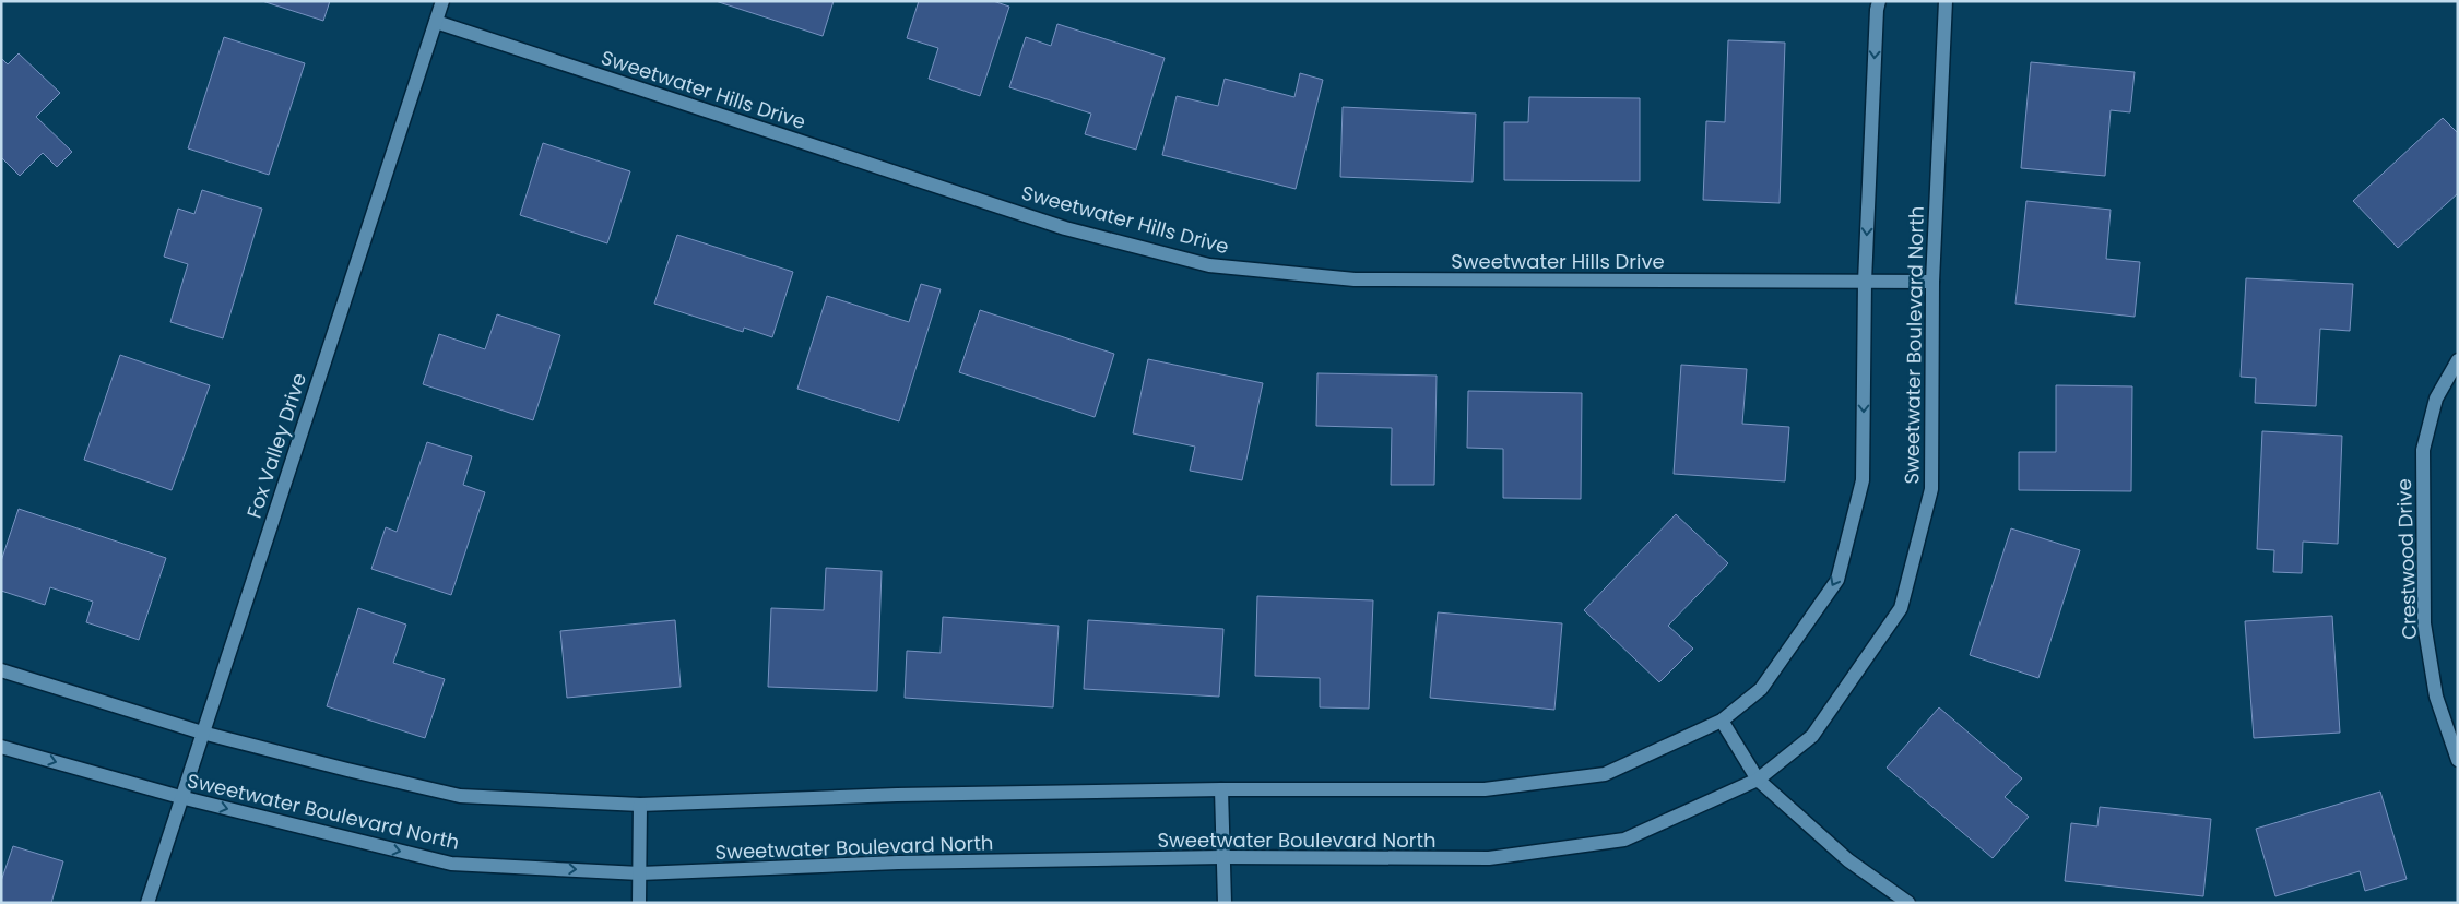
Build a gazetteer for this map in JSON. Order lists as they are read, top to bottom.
{
  "streets": {
    "street": [
      "Sweetwater Hills Drive",
      "Sweetwater Boulevard North",
      "Fox Valley Drive",
      "Crestwood Drive"
    ]
  },
  "crossings": [
    ["Sweetwater Hills Drive", "Sweetwater Boulevard North"],
    ["Sweetwater Hills Drive", "Fox Valley Drive"],
    ["Sweetwater Boulevard North", "Fox Valley Drive"]
  ]
}
